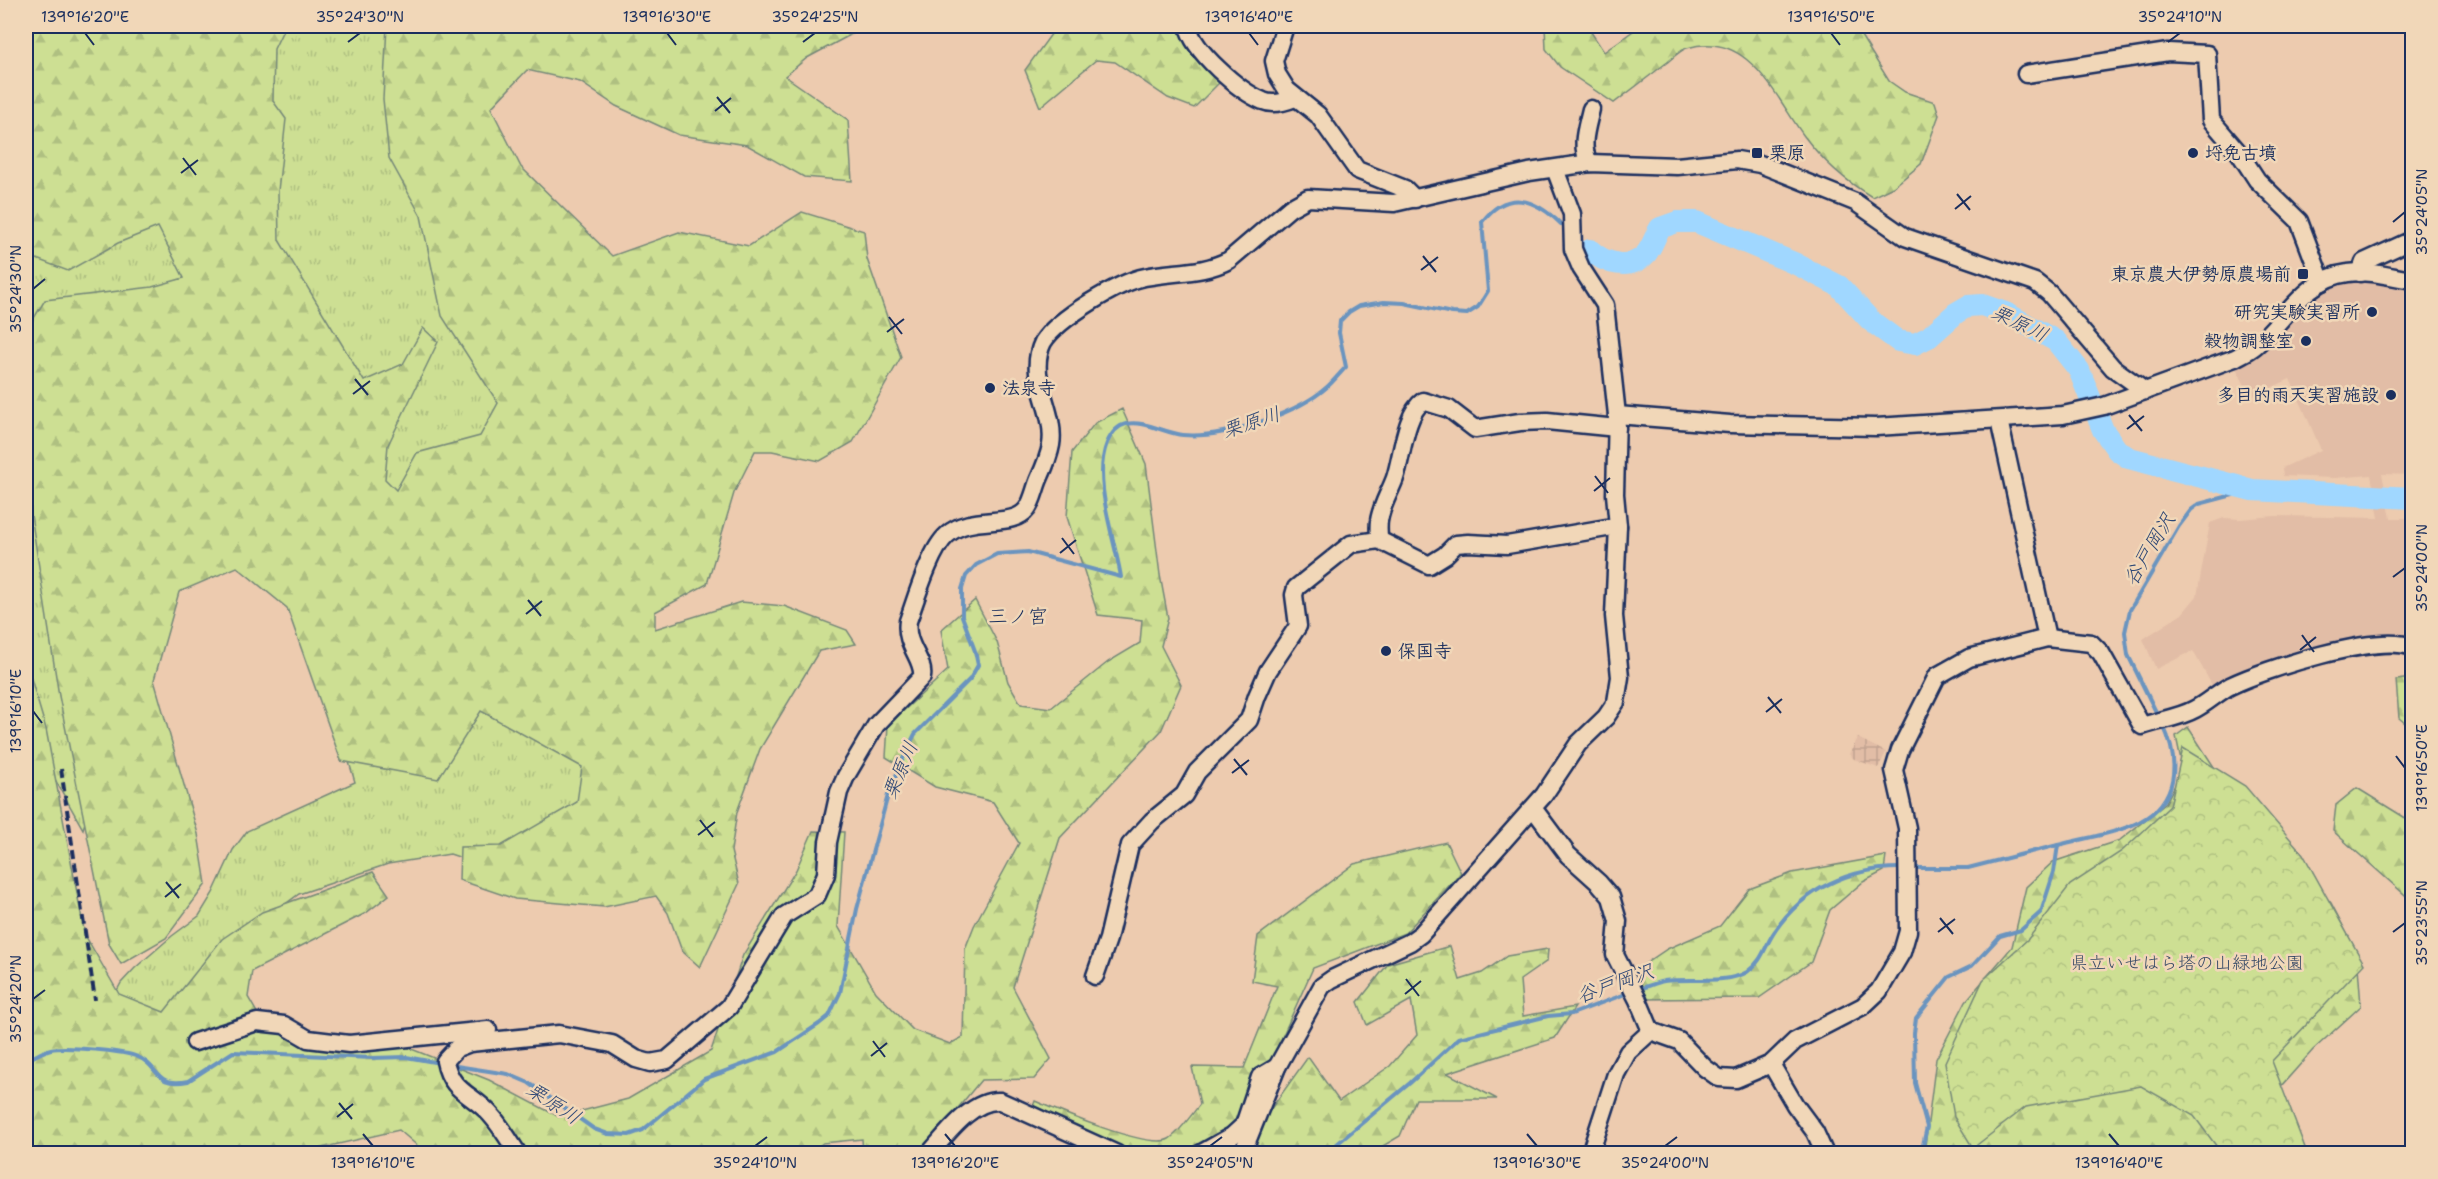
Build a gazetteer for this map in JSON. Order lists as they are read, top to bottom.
{
  "districts": ["三ノ宮"],
  "water": ["栗原川", "谷戸岡沢"],
  "parks": ["県立いせはら塔の山緑地公園"],
  "places": {
    "transit": ["栗原", "東京農大伊勢原農場前"],
    "other": [
      "埒免古墳",
      "研究実験実習所",
      "穀物調整室",
      "法泉寺",
      "多目的雨天実習施設",
      "保国寺"
    ]
  },
  "coordinates": [
    "139°16'20\"E",
    "35°24'30\"N",
    "139°16'30\"E",
    "35°24'25\"N",
    "139°16'40\"E",
    "139°16'50\"E",
    "35°24'10\"N",
    "35°24'05\"N",
    "35°24'00\"N",
    "139°16'10\"E",
    "35°23'55\"N",
    "35°24'20\"N"
  ]
}
